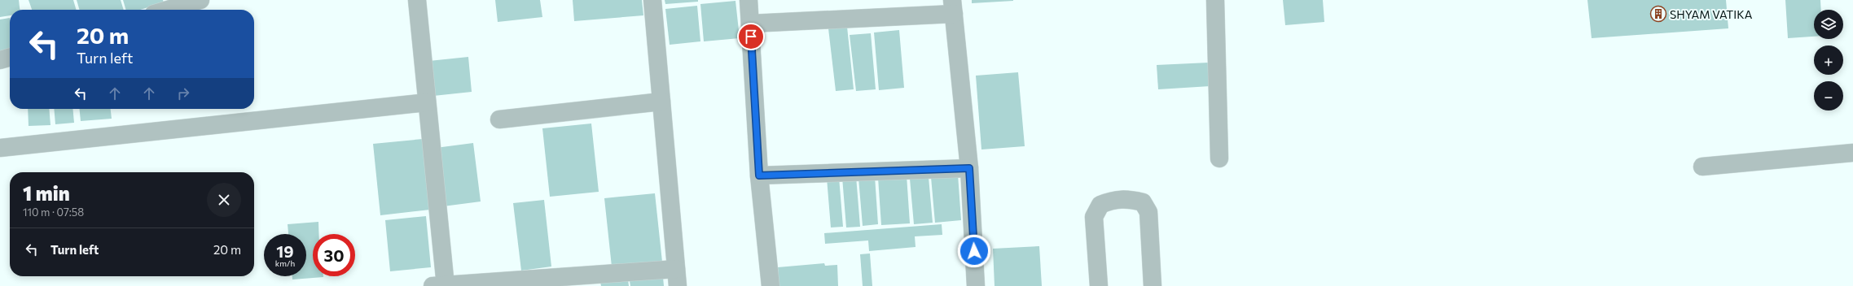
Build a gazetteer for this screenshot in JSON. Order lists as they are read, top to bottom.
{
  "places": {
    "building": ["SHYAM VATIKA"]
  },
  "page": {
    "map_buttons": ["+", "−"],
    "turn": ["20 m", "Turn left"],
    "heading": ["1 min", "110 m · 07:58"],
    "list": [
      {
        "name": "Turn left",
        "value": "20 m"
      }
    ],
    "speed": "19 km/h",
    "limit": "30"
  }
}
